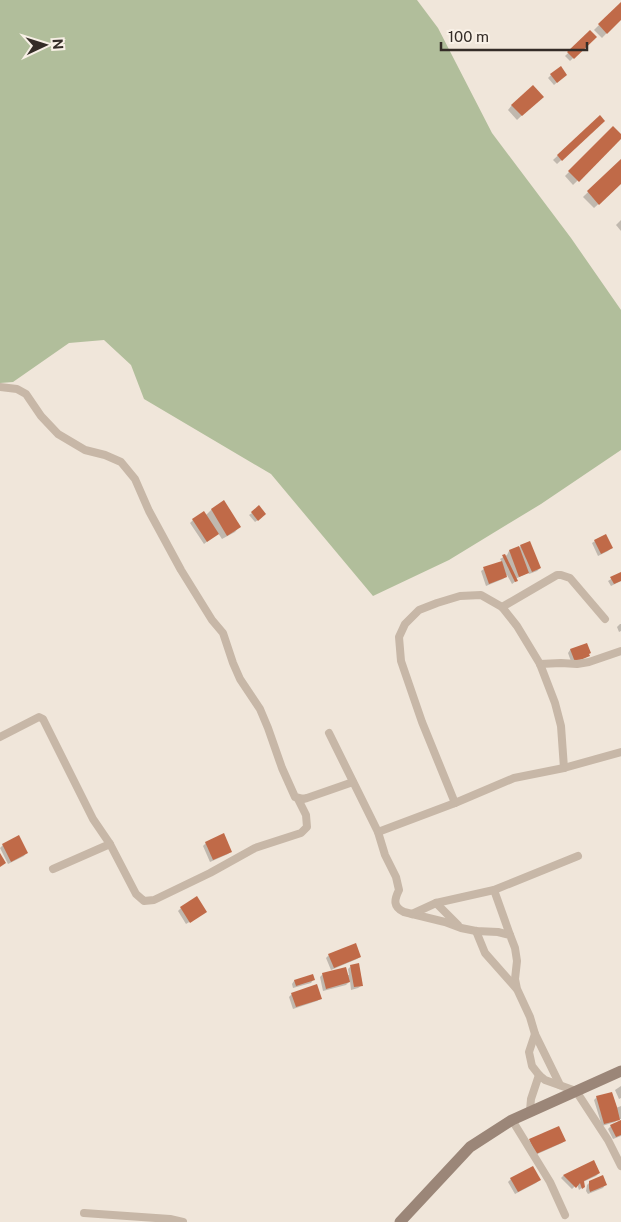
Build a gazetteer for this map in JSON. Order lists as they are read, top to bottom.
{
  "scale_bar": "100 m",
  "north": "right"
}
